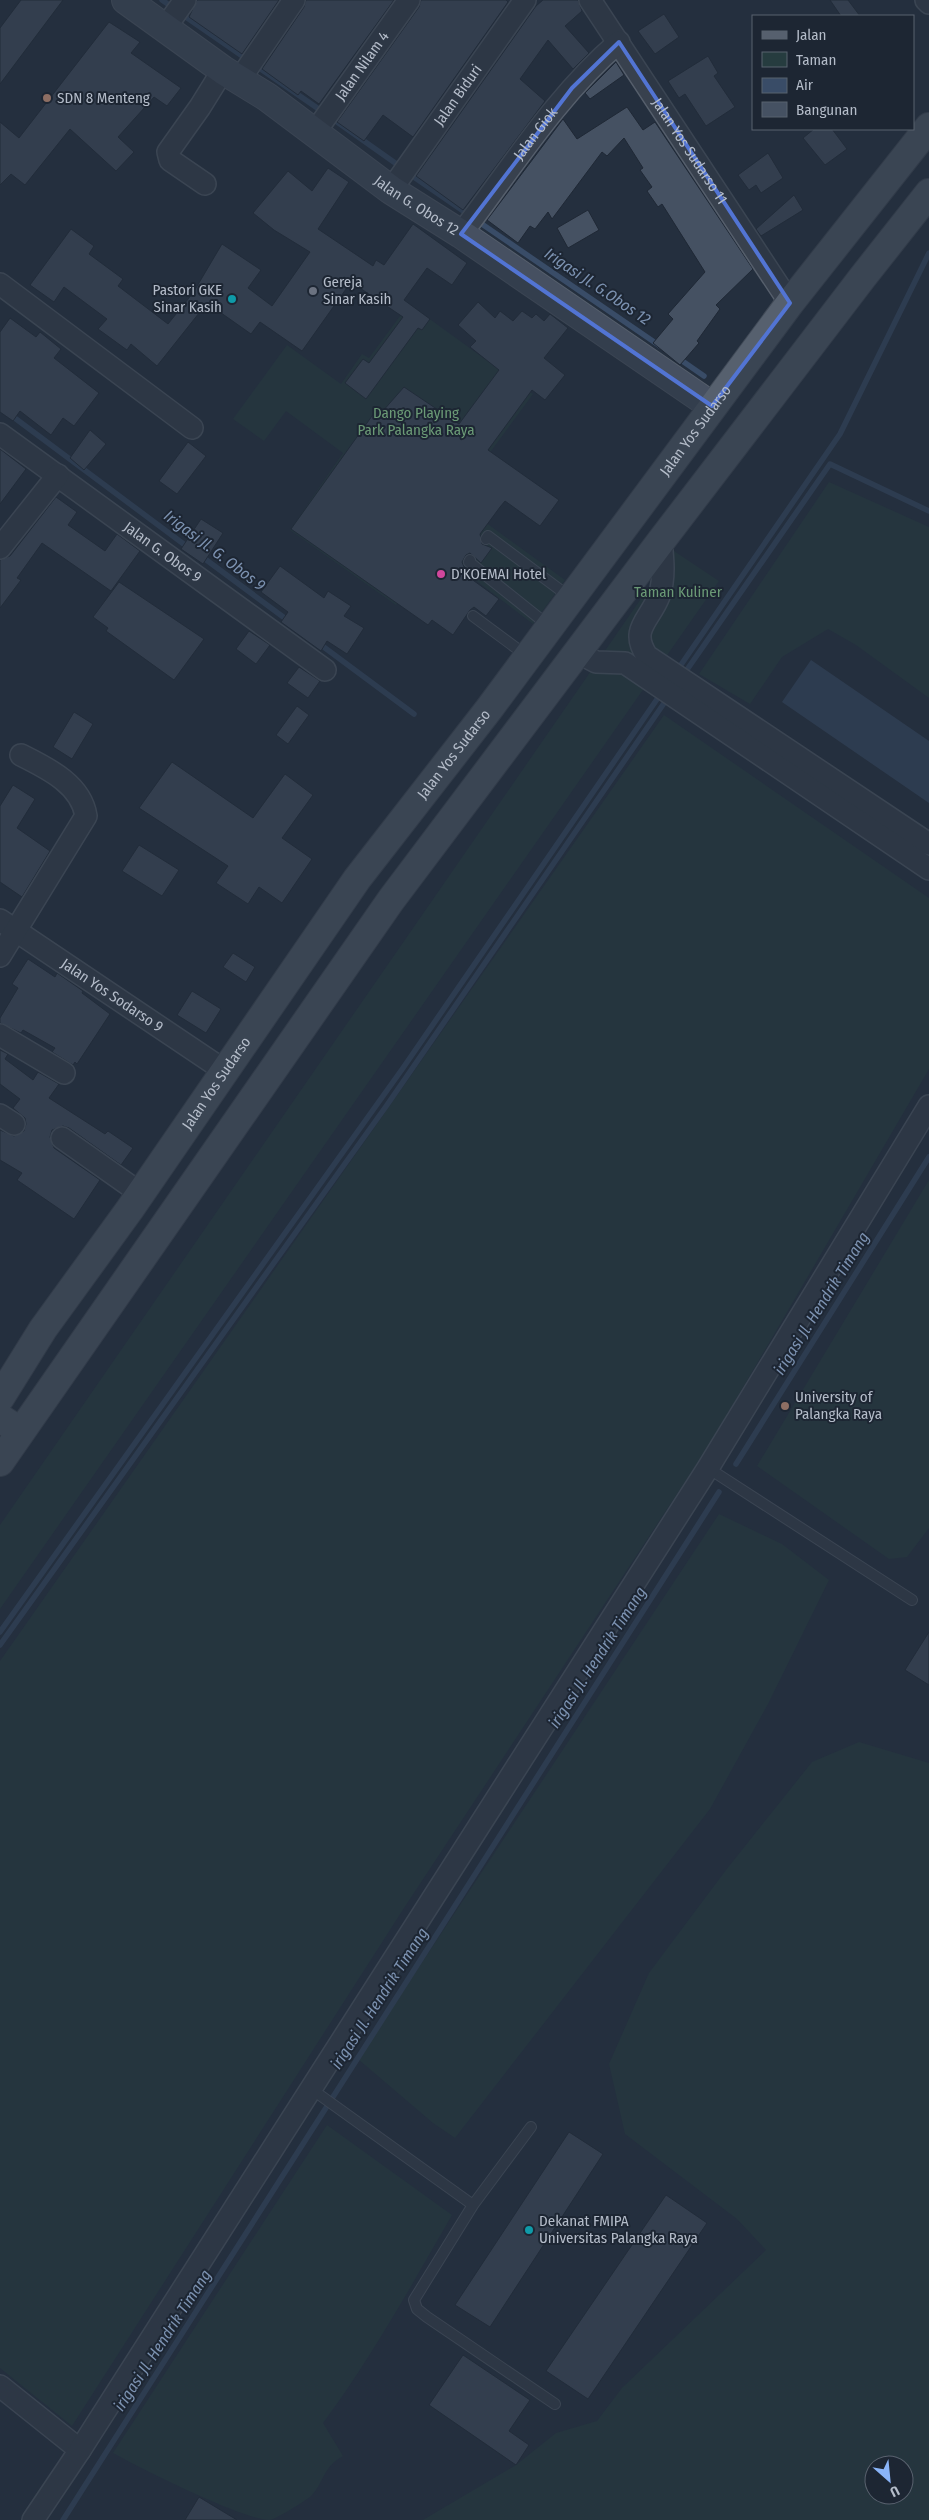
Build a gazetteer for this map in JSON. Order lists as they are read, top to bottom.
{
  "streets": {
    "main road": ["Jalan Yos Sudarso"],
    "street": [
      "Jalan Nilam 4",
      "Jalan Biduri",
      "Jalan Giok",
      "Jalan Yos Sudarso 11",
      "Jalan G. Obos 12",
      "Jalan G. Obos 9",
      "Jalan Yos Sodarso 9"
    ]
  },
  "crossings": [
    ["Jalan Nilam 4", "Jalan G. Obos 12"],
    ["Jalan Biduri", "Jalan G. Obos 12"],
    ["Jalan Giok", "Jalan Yos Sudarso 11"],
    ["Jalan Giok", "Jalan G. Obos 12"],
    ["Jalan Yos Sudarso 11", "Jalan Yos Sudarso"],
    ["Jalan G. Obos 12", "Jalan Yos Sudarso"],
    ["Jalan Yos Sudarso", "Jalan Yos Sodarso 9"]
  ],
  "water": ["Irigasi Jl. G.Obos 12", "Irigasi Jl. G. Obos 9", "irigasi Jl. Hendrik Timang"],
  "parks": ["Dango Playing Park Palangka Raya", "Taman Kuliner"],
  "places": [
    "SDN 8 Menteng",
    "Gereja Sinar Kasih",
    "Pastori GKE Sinar Kasih",
    "D'KOEMAI Hotel",
    "University of Palangka Raya",
    "Dekanat FMIPA Universitas Palangka Raya"
  ],
  "legend": [
    "Jalan",
    "Taman",
    "Air",
    "Bangunan"
  ],
  "north": "bottom right"
}
